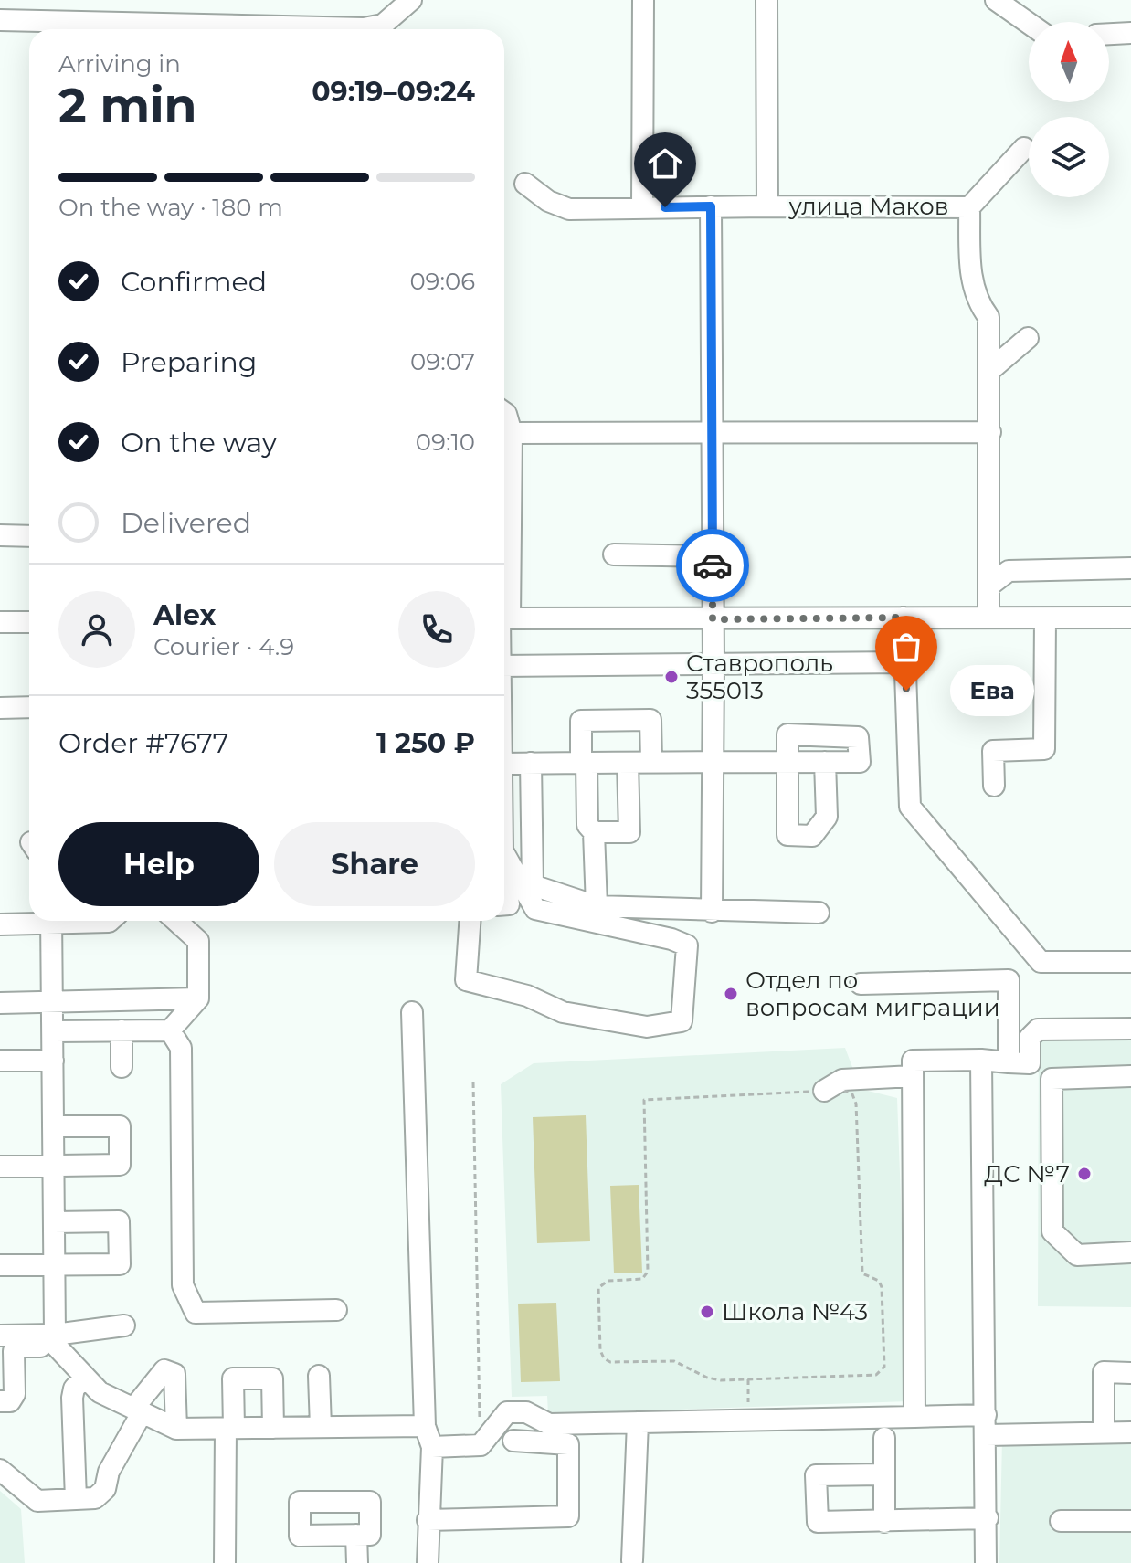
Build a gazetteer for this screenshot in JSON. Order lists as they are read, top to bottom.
{
  "streets": {
    "street": ["улица Маков"]
  },
  "places": [
    "Ставрополь 355013",
    "Ева",
    "Отдел по вопросам миграции",
    "ДС №7",
    "Школа №43"
  ],
  "north": "top",
  "page": {
    "heading": ["2 min", "Arriving in", "09:19–09:24"],
    "panel": [
      "Alex",
      "Courier · 4.9",
      "Order #7677",
      "1 250 ₽"
    ],
    "bar": "On the way · 180 m",
    "list": [
      ["Confirmed", "09:06"],
      ["Preparing", "09:07"],
      ["On the way", "09:10"],
      "Delivered"
    ],
    "bubble": "Ева",
    "buttons": ["Help", "Share"]
  }
}
